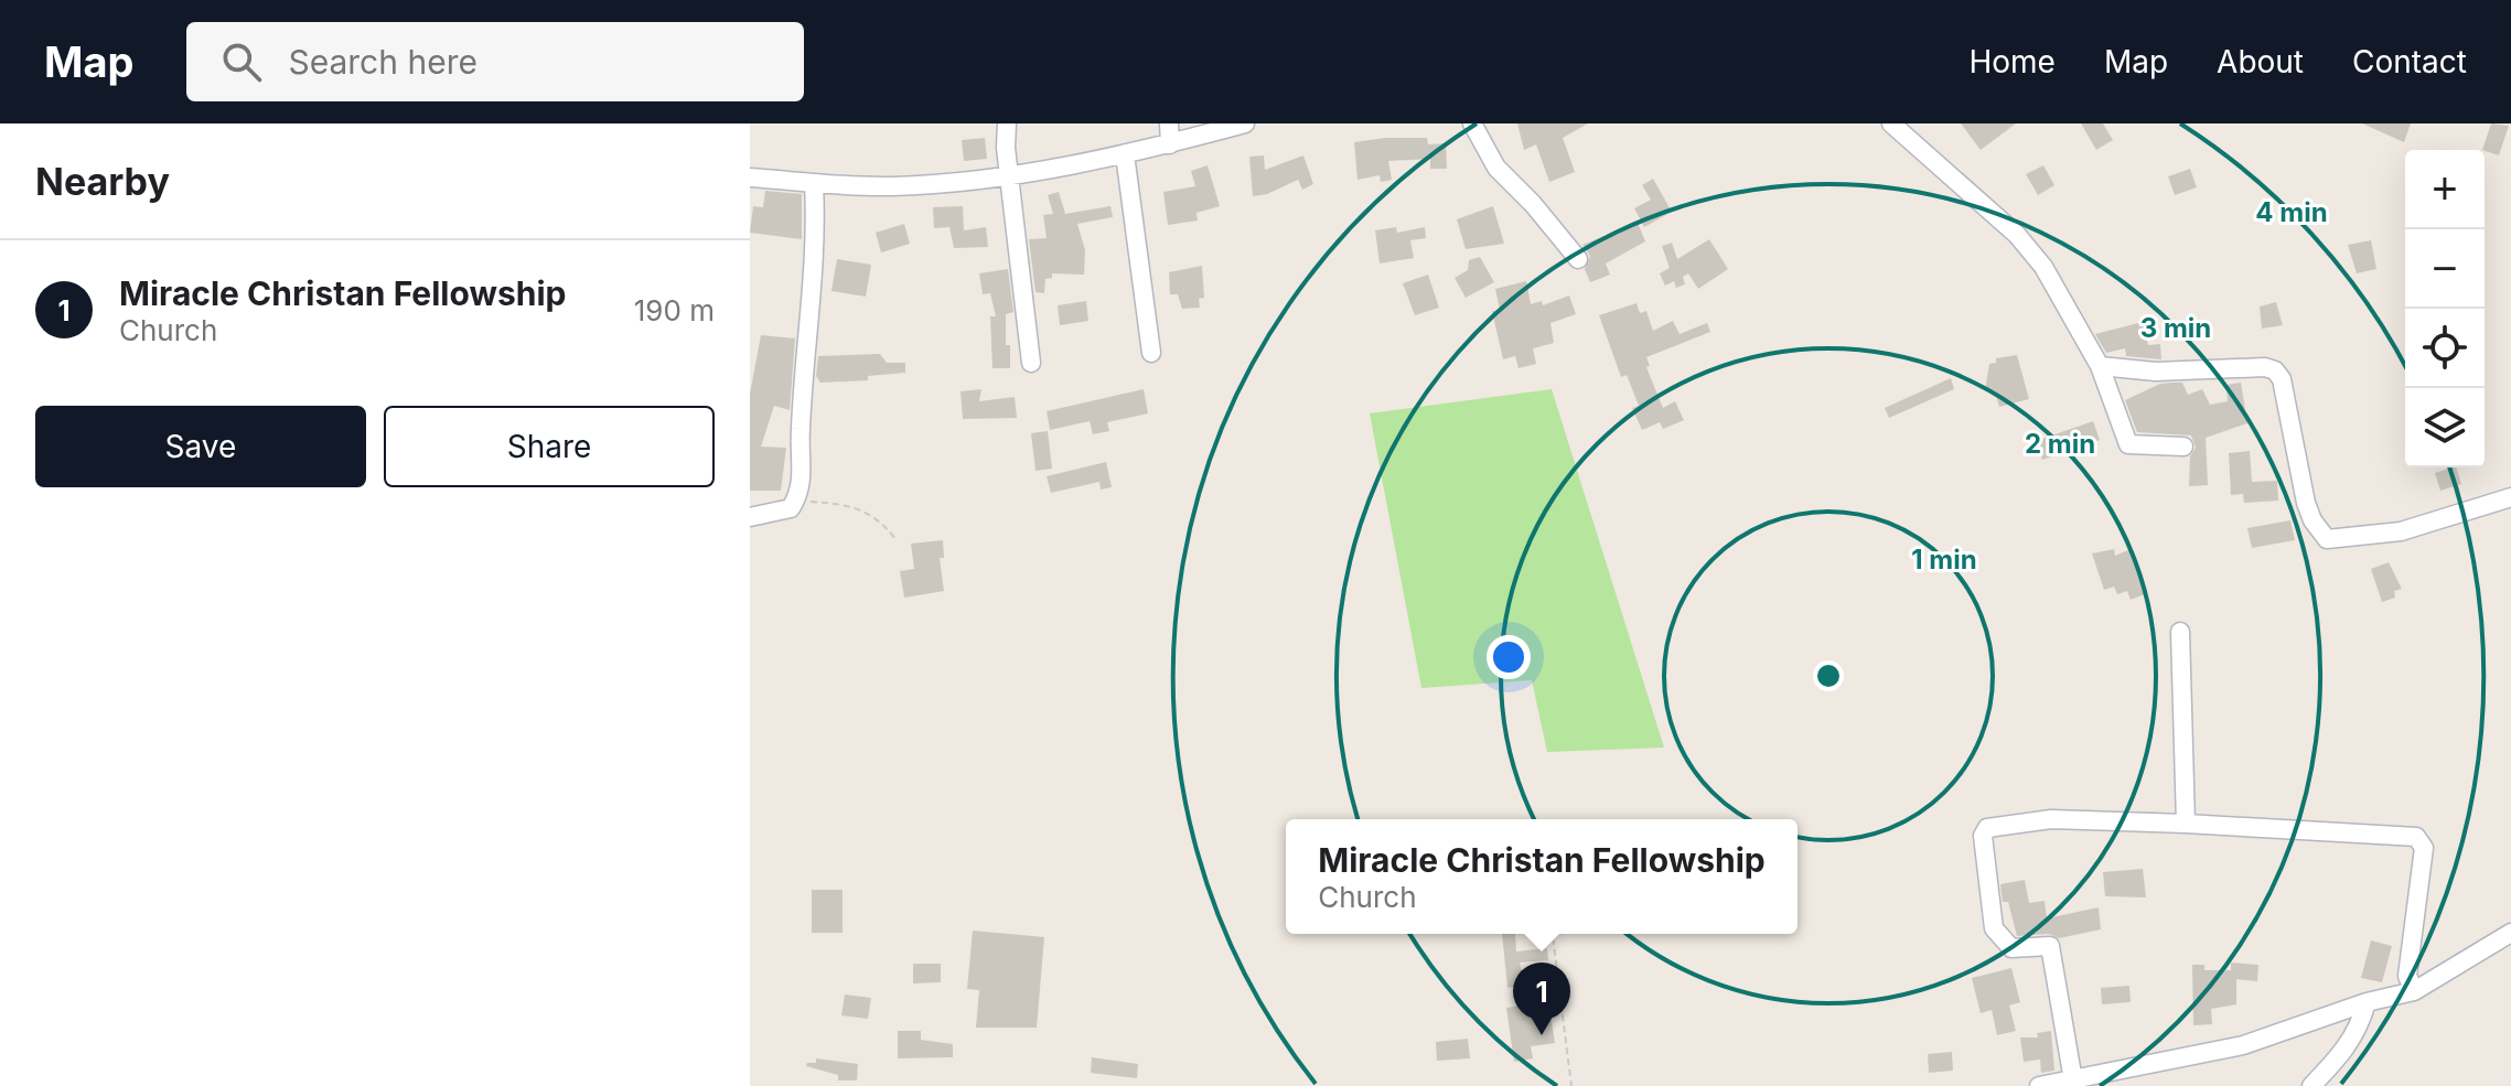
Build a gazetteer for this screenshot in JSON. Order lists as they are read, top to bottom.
{
  "page": {
    "header": "Map",
    "search": "Search here",
    "nav": [
      "Home",
      "Map",
      "About",
      "Contact"
    ],
    "heading": "Nearby",
    "map_buttons": ["+", "−"],
    "list": [
      {
        "mark": "1",
        "name": "Miracle Christan Fellowship",
        "note": "Church",
        "value": "190 m"
      }
    ],
    "buttons": ["Save", "Share"],
    "popup": ["Miracle Christan Fellowship", "Church"],
    "pins": "1"
  },
  "rings": [
    "4 min",
    "3 min",
    "2 min",
    "1 min"
  ]
}
